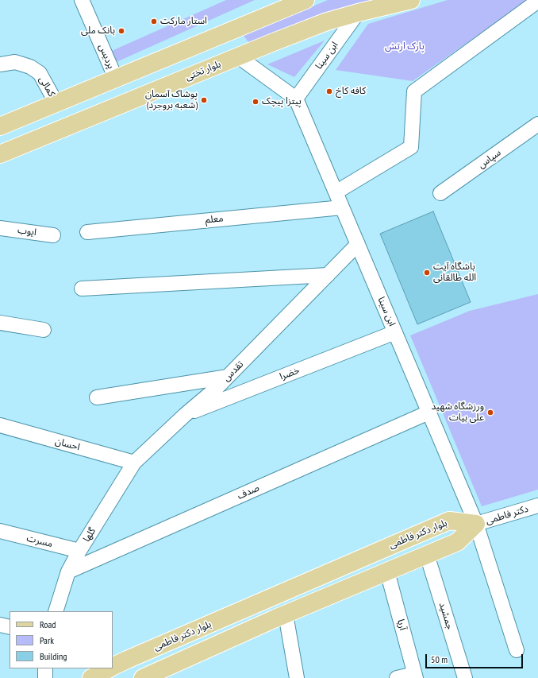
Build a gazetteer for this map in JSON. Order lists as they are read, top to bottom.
{
  "streets": {
    "main road": ["بلوار تختی", "بلوار دکتر فاطمی"],
    "street": [
      "ابن سینا",
      "پردیس",
      "کمالی",
      "سپاس",
      "معلم",
      "ایوب",
      "تقدس",
      "خضرا",
      "احسان",
      "صدف",
      "دکتر فاطمی",
      "گلها",
      "مسرت",
      "جمشید",
      "آریا"
    ]
  },
  "crossings": [
    ["ابن سینا", "بلوار تختی"],
    ["ابن سینا", "معلم"],
    ["ابن سینا", "تقدس"],
    ["ابن سینا", "خضرا"],
    ["ابن سینا", "صدف"],
    ["ابن سینا", "دکتر فاطمی"],
    ["ابن سینا", "بلوار دکتر فاطمی"],
    ["تقدس", "خضرا"],
    ["تقدس", "احسان"],
    ["تقدس", "گلها"],
    ["احسان", "گلها"],
    ["صدف", "گلها"],
    ["دکتر فاطمی", "بلوار دکتر فاطمی"],
    ["گلها", "مسرت"]
  ],
  "parks": ["پارک ارتش"],
  "places": [
    "استار مارکت",
    "بانک ملی",
    "کافه کاخ",
    "پوشاک آسمان (شعبه بروجرد)",
    "پیتزا پیچک",
    "باشگاه آیت الله طالقانی",
    "ورزشگاه شهید علی بیات"
  ],
  "legend": ["Road", "Park", "Building"],
  "scale_bar": "50 m"
}
